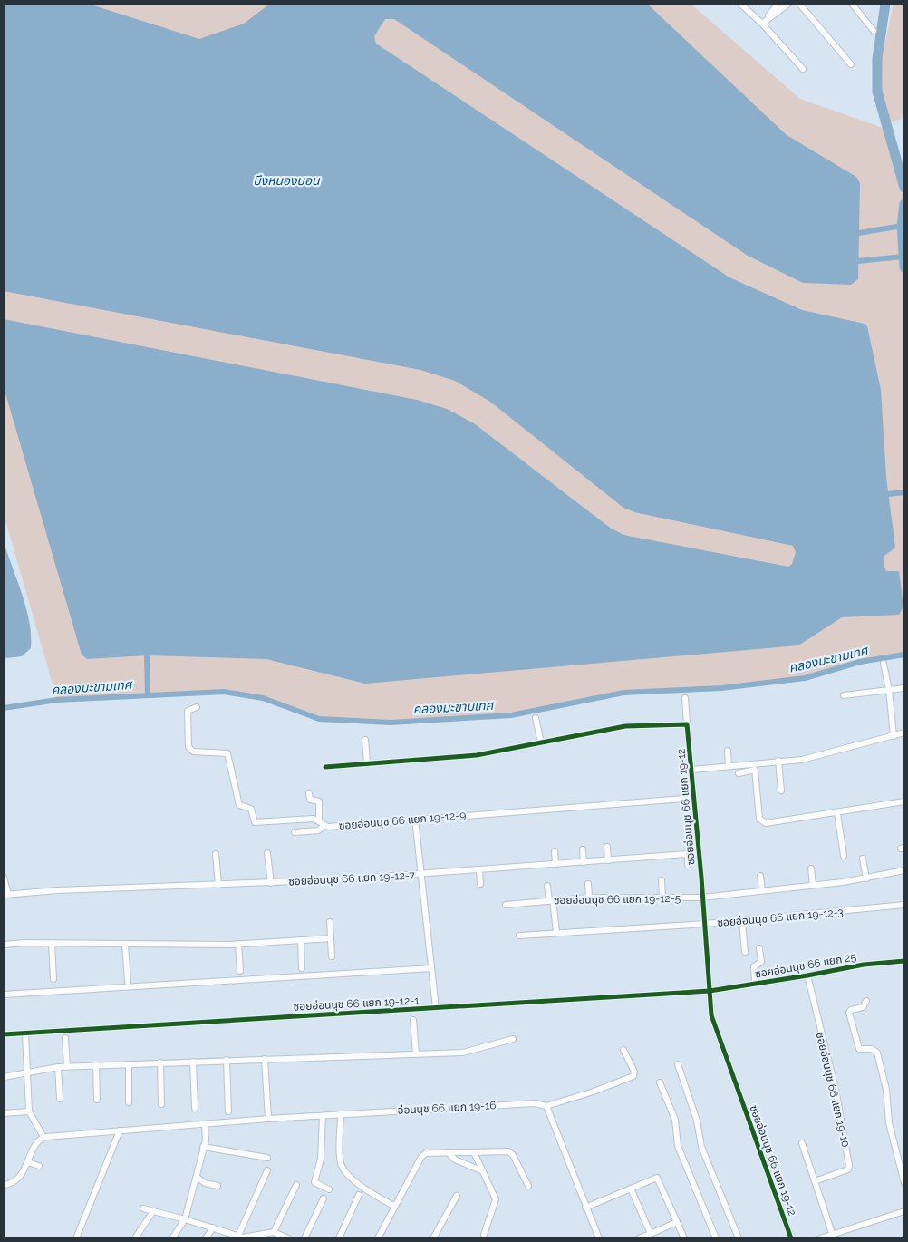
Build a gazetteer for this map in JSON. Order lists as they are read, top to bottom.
{
  "streets": {
    "street": [
      "ซอยอ่อนนุช 66 แยก 19-12",
      "ซอยอ่อนนุช 66 แยก 19-12-9",
      "ซอยอ่อนนุช 66 แยก 19-12-7",
      "ซอยอ่อนนุช 66 แยก 19-12-5",
      "ซอยอ่อนนุช 66 แยก 19-12-3",
      "ซอยอ่อนนุช 66 แยก 25",
      "ซอยอ่อนนุช 66 แยก 19-12-1",
      "ซอยอ่อนนุช 66 แยก 19-10",
      "อ่อนนุช 66 แยก 19-16"
    ]
  },
  "crossings": [
    ["ซอยอ่อนนุช 66 แยก 19-12", "ซอยอ่อนนุช 66 แยก 19-12-9"],
    ["ซอยอ่อนนุช 66 แยก 19-12", "ซอยอ่อนนุช 66 แยก 19-12-7"],
    ["ซอยอ่อนนุช 66 แยก 19-12", "ซอยอ่อนนุช 66 แยก 19-12-5"],
    ["ซอยอ่อนนุช 66 แยก 19-12", "ซอยอ่อนนุช 66 แยก 19-12-3"],
    ["ซอยอ่อนนุช 66 แยก 19-12", "ซอยอ่อนนุช 66 แยก 25"],
    ["ซอยอ่อนนุช 66 แยก 19-12", "ซอยอ่อนนุช 66 แยก 19-12-1"],
    ["ซอยอ่อนนุช 66 แยก 25", "ซอยอ่อนนุช 66 แยก 19-12-1"],
    ["ซอยอ่อนนุช 66 แยก 25", "ซอยอ่อนนุช 66 แยก 19-10"]
  ],
  "water": ["บึงหนองบอน", "คลองมะขามเทศ"]
}
